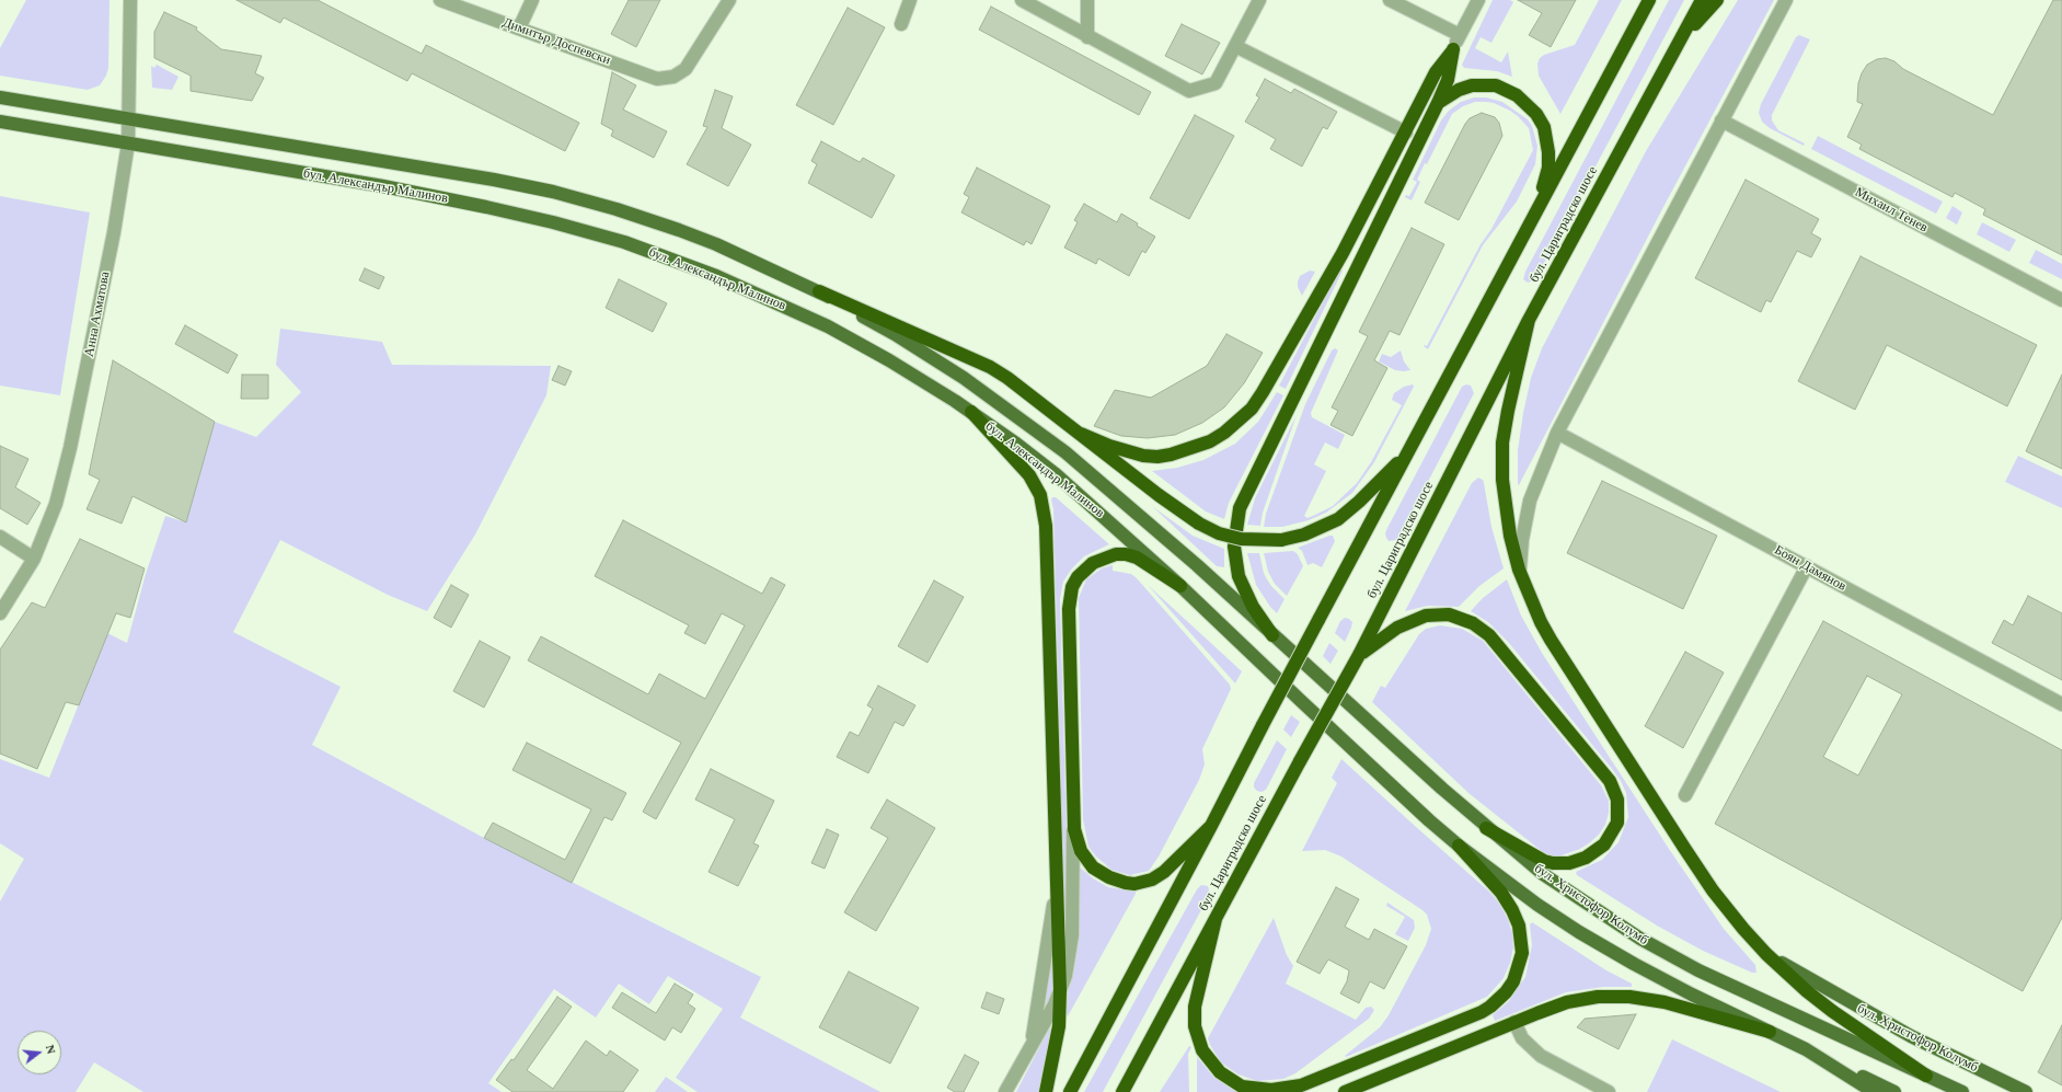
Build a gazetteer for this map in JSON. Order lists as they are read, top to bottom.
{
  "streets": {
    "highway": ["бул. Цариградско шосе"],
    "main road": ["бул. Александър Малинов", "бул. Христофор Колумб"],
    "street": [
      "Димитър Доспевски",
      "Михаил Тенев",
      "Анна Ахматова",
      "Боян Дамянов"
    ]
  },
  "crossings": [
    ["бул. Александър Малинов", "Анна Ахматова"],
    ["бул. Александър Малинов", "бул. Христофор Колумб"]
  ],
  "north": "right"
}
